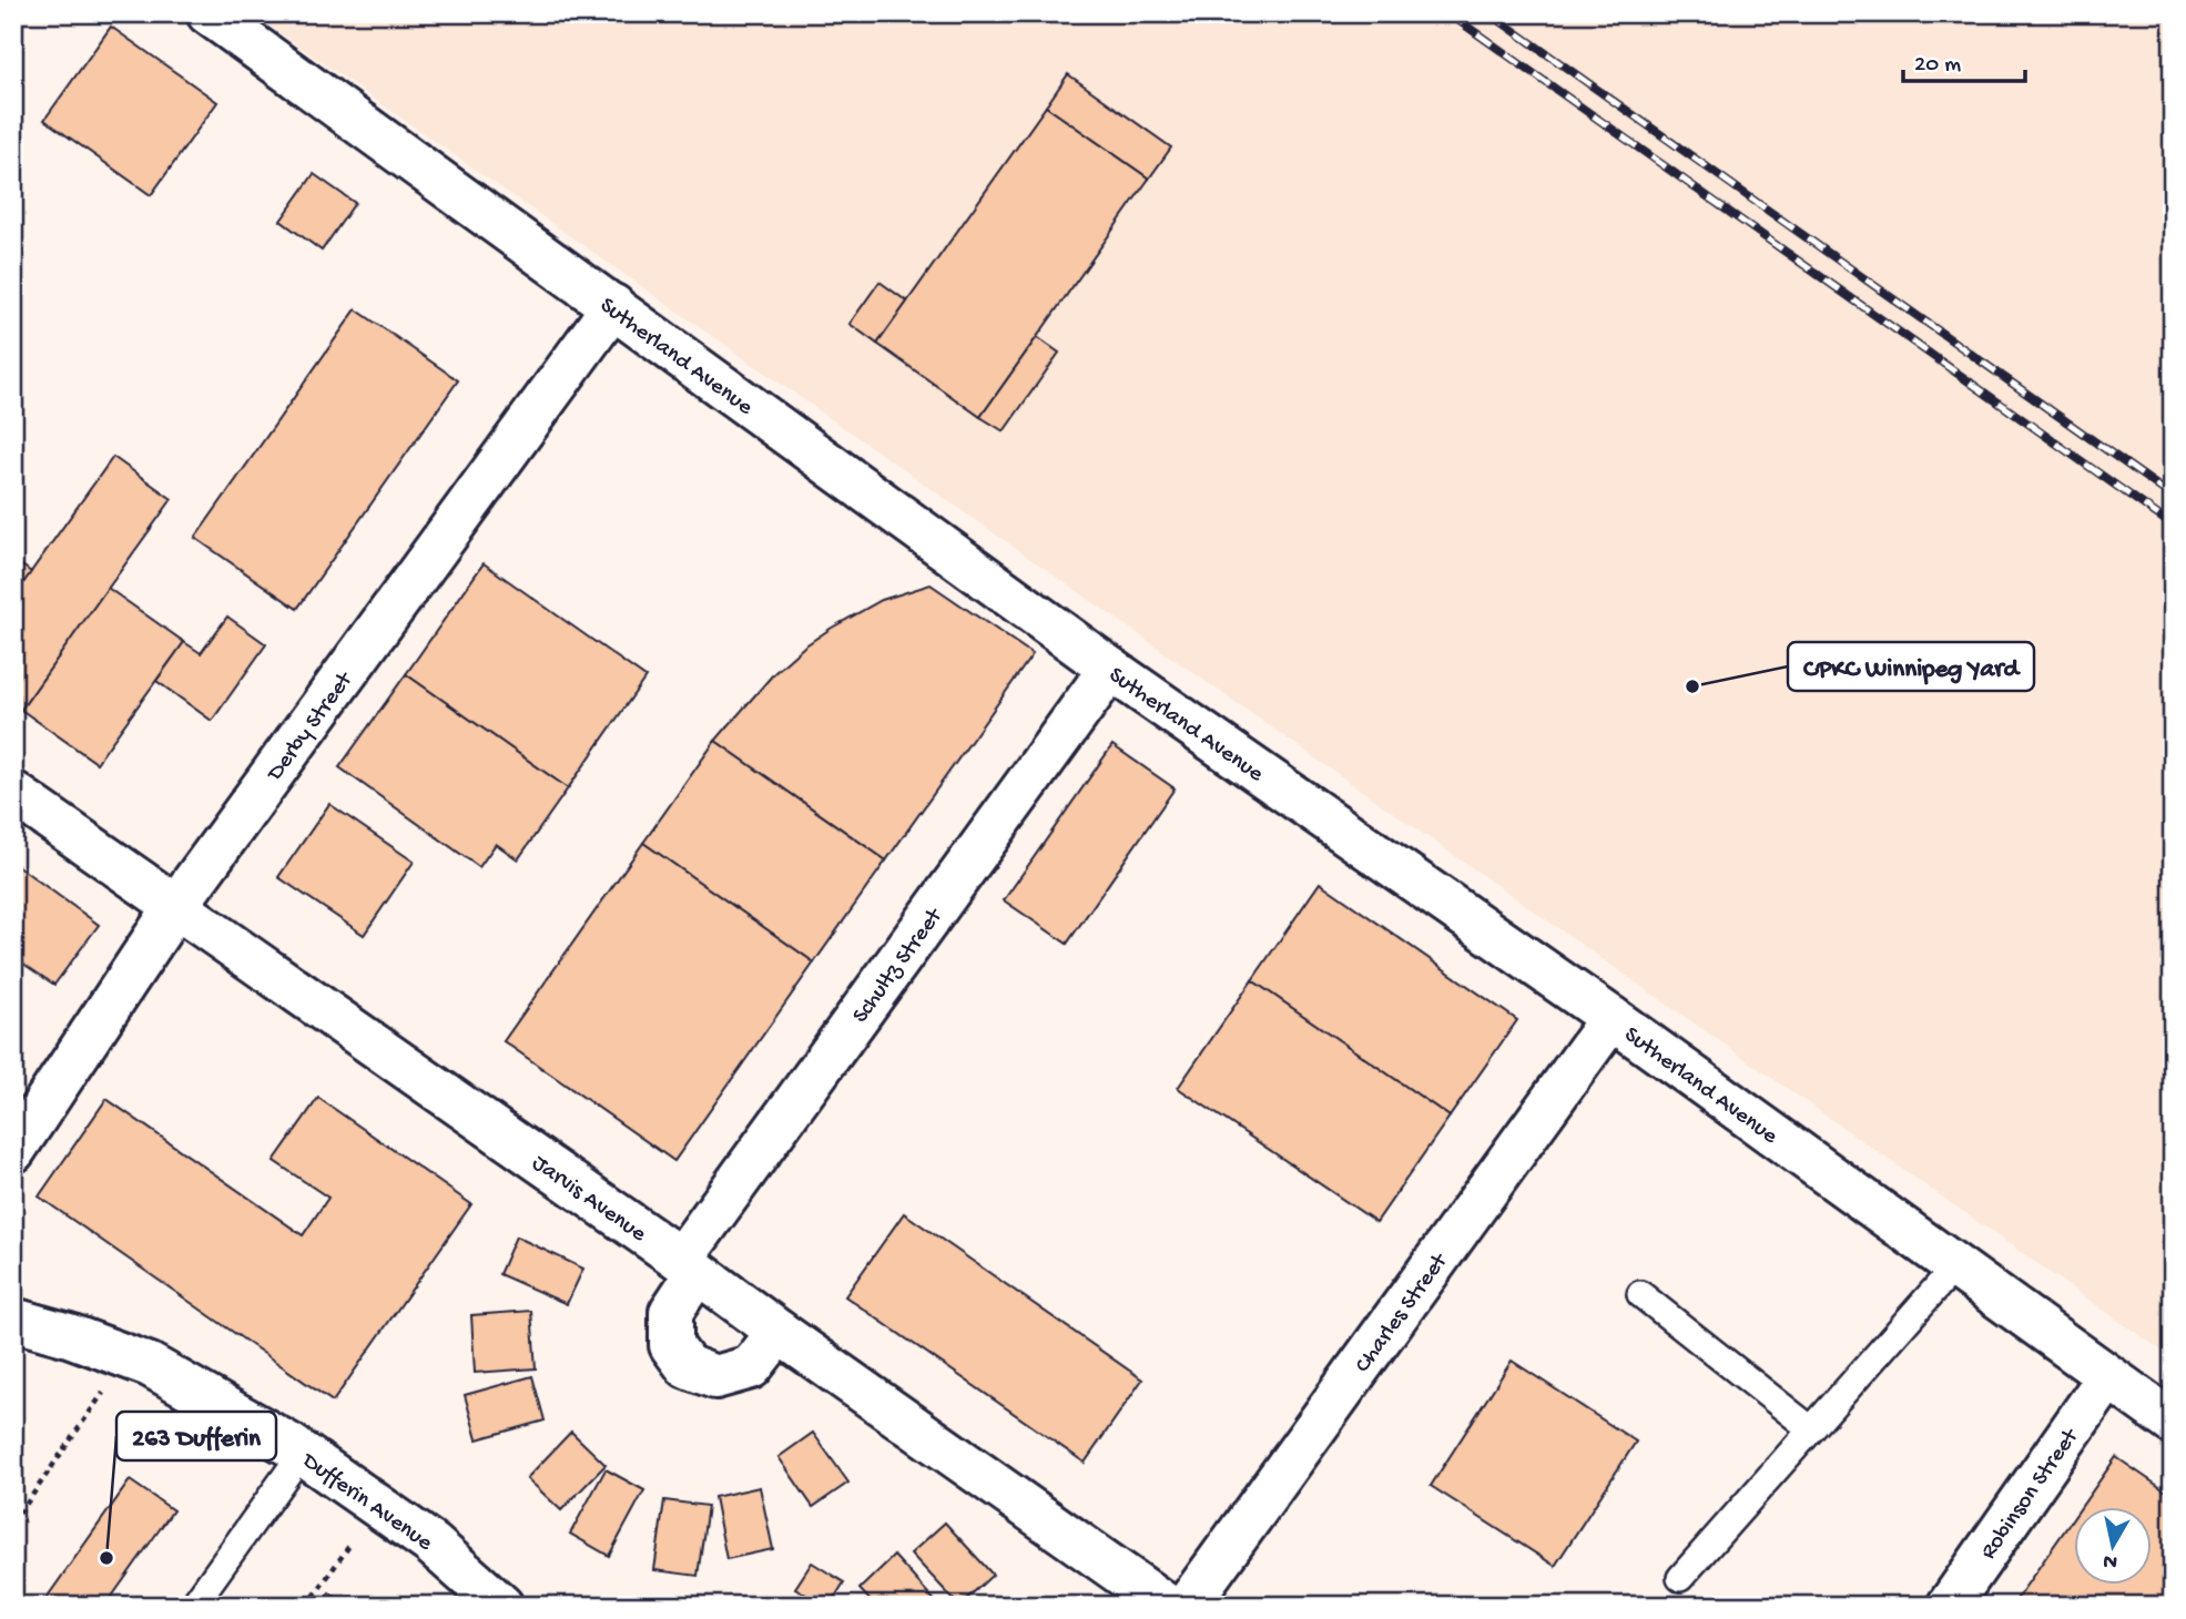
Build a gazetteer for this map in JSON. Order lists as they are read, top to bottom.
{
  "streets": {
    "street": [
      "Sutherland Avenue",
      "Derby Street",
      "Schultz Street",
      "Jarvis Avenue",
      "Charles Street",
      "Robinson Street",
      "Dufferin Avenue"
    ]
  },
  "crossings": [
    ["Sutherland Avenue", "Derby Street"],
    ["Sutherland Avenue", "Schultz Street"],
    ["Sutherland Avenue", "Charles Street"],
    ["Sutherland Avenue", "Robinson Street"],
    ["Derby Street", "Jarvis Avenue"],
    ["Schultz Street", "Jarvis Avenue"]
  ],
  "places": ["CPKC Winnipeg Yard", "263 Dufferin"],
  "scale_bar": "20 m",
  "north": "bottom"
}
